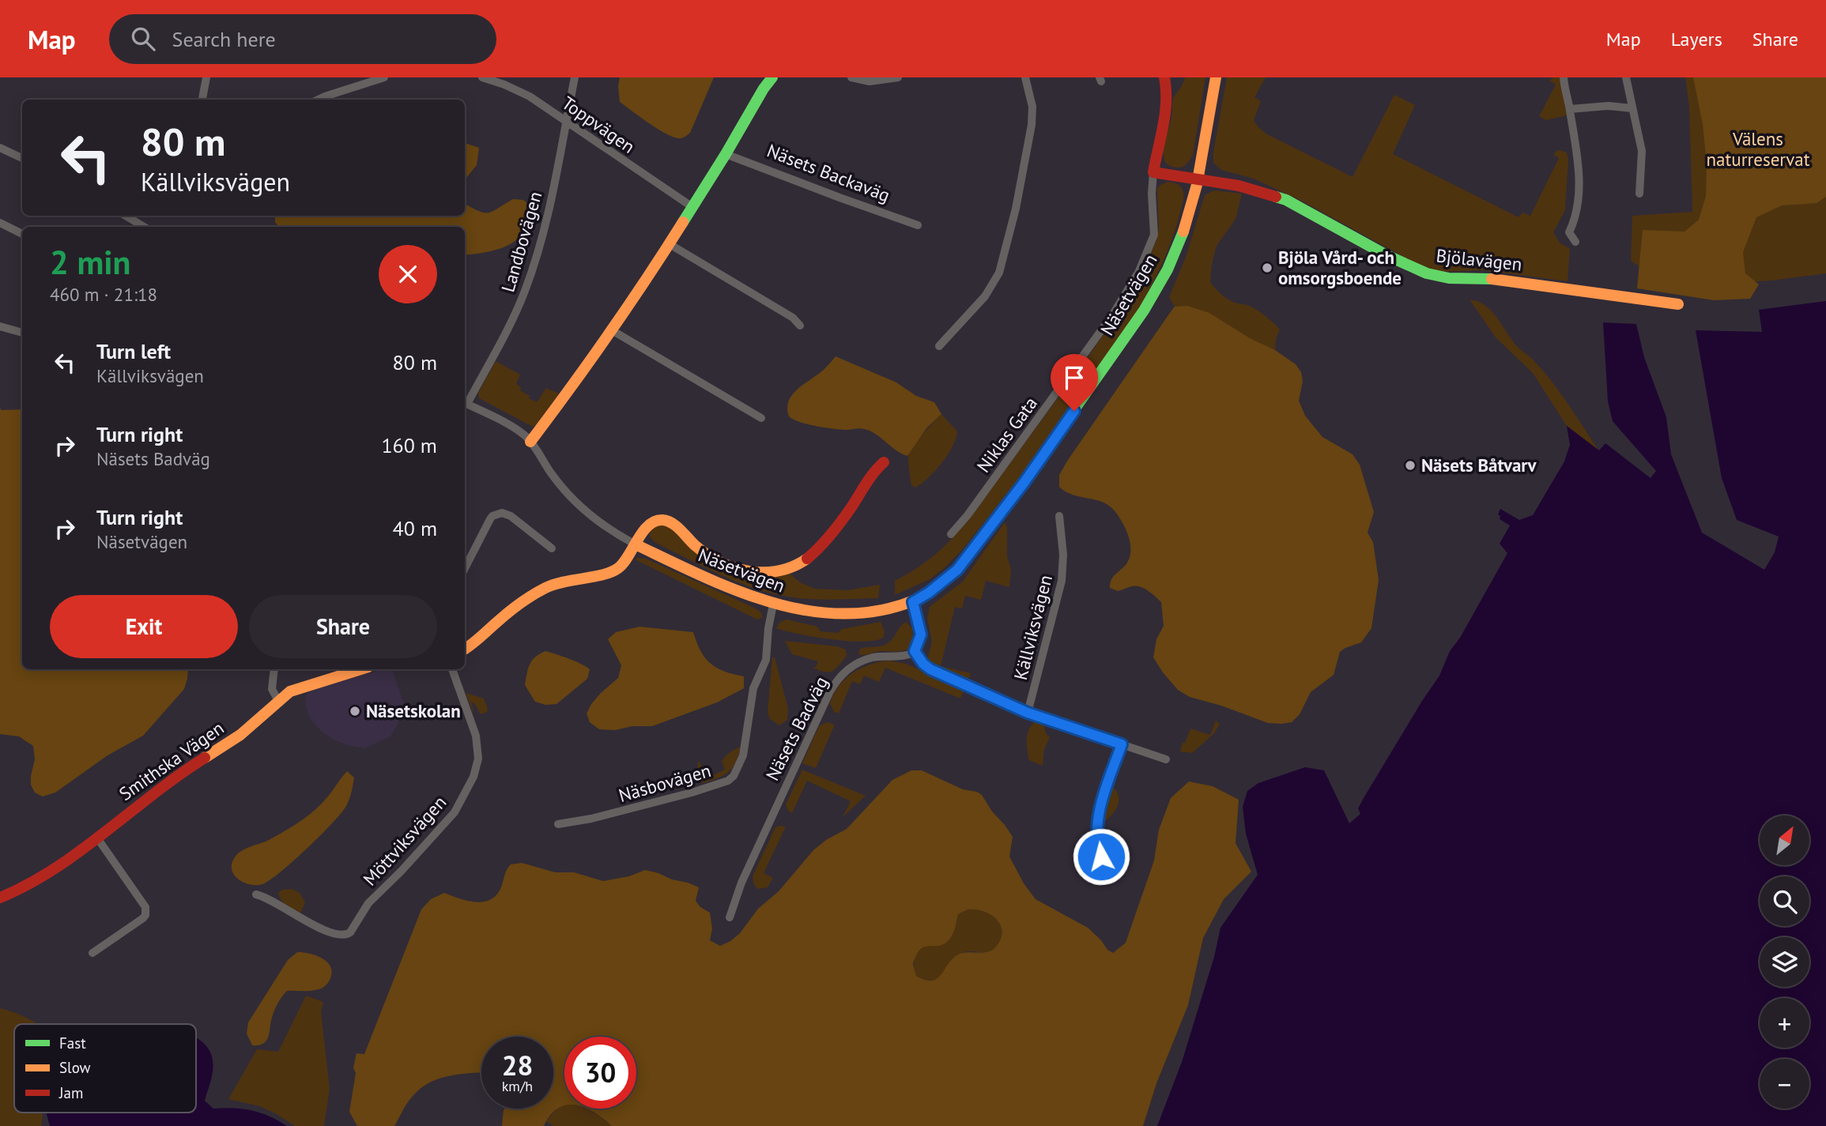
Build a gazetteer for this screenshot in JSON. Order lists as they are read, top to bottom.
{
  "streets": {
    "street": [
      "Toppvägen",
      "Näsets Backaväg",
      "Landbovägen",
      "Bjölavägen",
      "Näsetvägen",
      "Niklas Gata",
      "Källviksvägen",
      "Näsets Badväg",
      "Smithska Vägen",
      "Näsbovägen",
      "Möttviksvägen"
    ]
  },
  "crossings": [
    ["Toppvägen", "Landbovägen"],
    ["Bjölavägen", "Näsetvägen"],
    ["Bjölavägen", "Niklas Gata"],
    ["Näsetvägen", "Näsbovägen"],
    ["Källviksvägen", "Näsets Badväg"]
  ],
  "parks": ["Välens naturreservat"],
  "places": ["Bjöla Vård- och omsorgsboende", "Näsets Båtvarv", "Näsetskolan"],
  "legend": ["Fast", "Slow", "Jam"],
  "north": "top right",
  "page": {
    "header": "Map",
    "search": "Search here",
    "nav": ["Map", "Layers", "Share"],
    "turn": ["80 m", "Källviksvägen"],
    "heading": ["2 min", "460 m · 21:18"],
    "list": [
      {
        "name": "Turn left",
        "note": "Källviksvägen",
        "value": "80 m"
      },
      {
        "name": "Turn right",
        "note": "Näsets Badväg",
        "value": "160 m"
      },
      {
        "name": "Turn right",
        "note": "Näsetvägen",
        "value": "40 m"
      }
    ],
    "buttons": ["Exit", "Share"],
    "map_buttons": ["+", "−"],
    "speed": "28 km/h",
    "limit": "30"
  }
}
